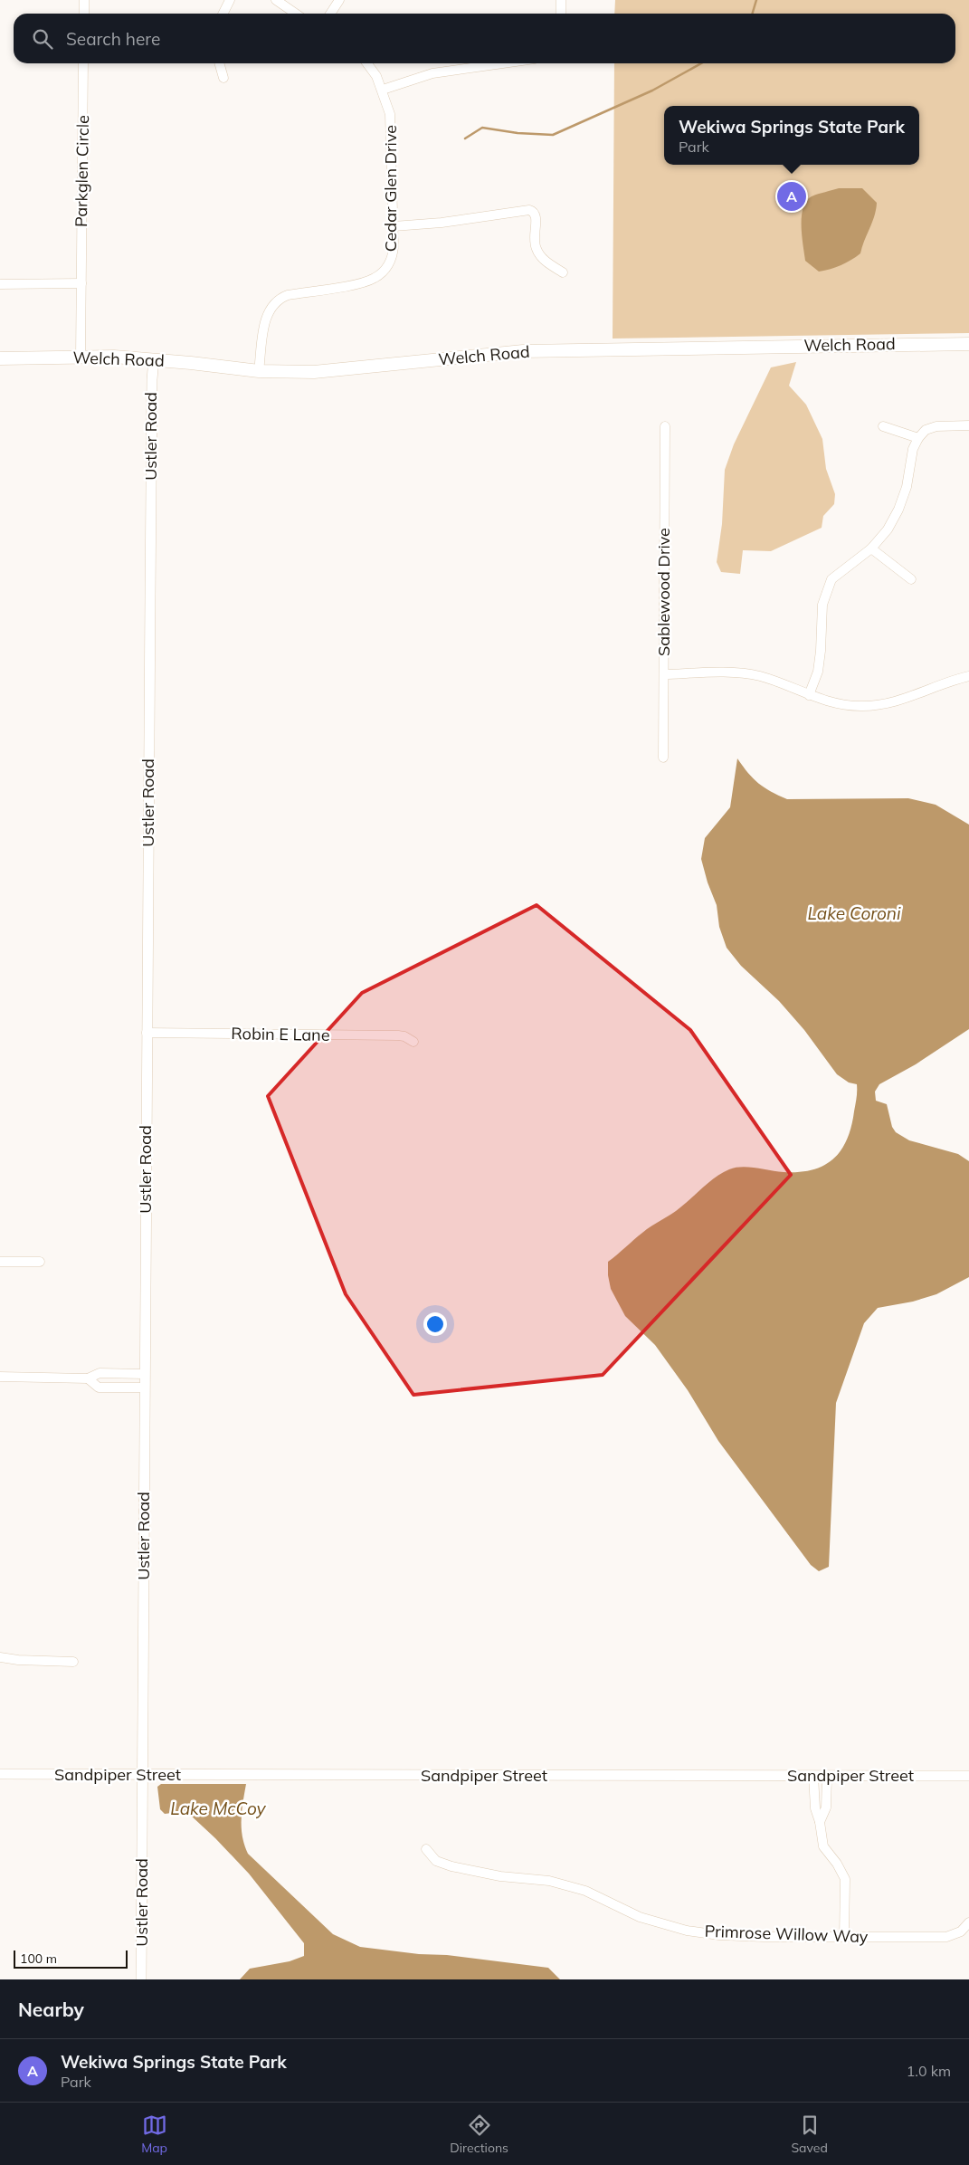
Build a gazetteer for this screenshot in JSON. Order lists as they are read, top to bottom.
{
  "streets": {
    "main road": ["Welch Road"],
    "street": [
      "Parkglen Circle",
      "Cedar Glen Drive",
      "Ustler Road",
      "Sablewood Drive",
      "Robin E Lane",
      "Sandpiper Street",
      "Primrose Willow Way"
    ]
  },
  "crossings": [
    ["Parkglen Circle", "Welch Road"],
    ["Cedar Glen Drive", "Welch Road"],
    ["Welch Road", "Ustler Road"],
    ["Ustler Road", "Robin E Lane"],
    ["Ustler Road", "Sandpiper Street"]
  ],
  "water": ["Lake Coroni", "Lake McCoy"],
  "scale_bar": "100 m",
  "page": {
    "search": "Search here",
    "popup": ["Wekiwa Springs State Park", "Park"],
    "pins": "A",
    "scale": "100 m",
    "heading": "Nearby",
    "list": [
      {
        "mark": "A",
        "name": "Wekiwa Springs State Park",
        "note": "Park",
        "value": "1.0 km"
      }
    ],
    "nav": ["Map", "Directions", "Saved"]
  }
}
